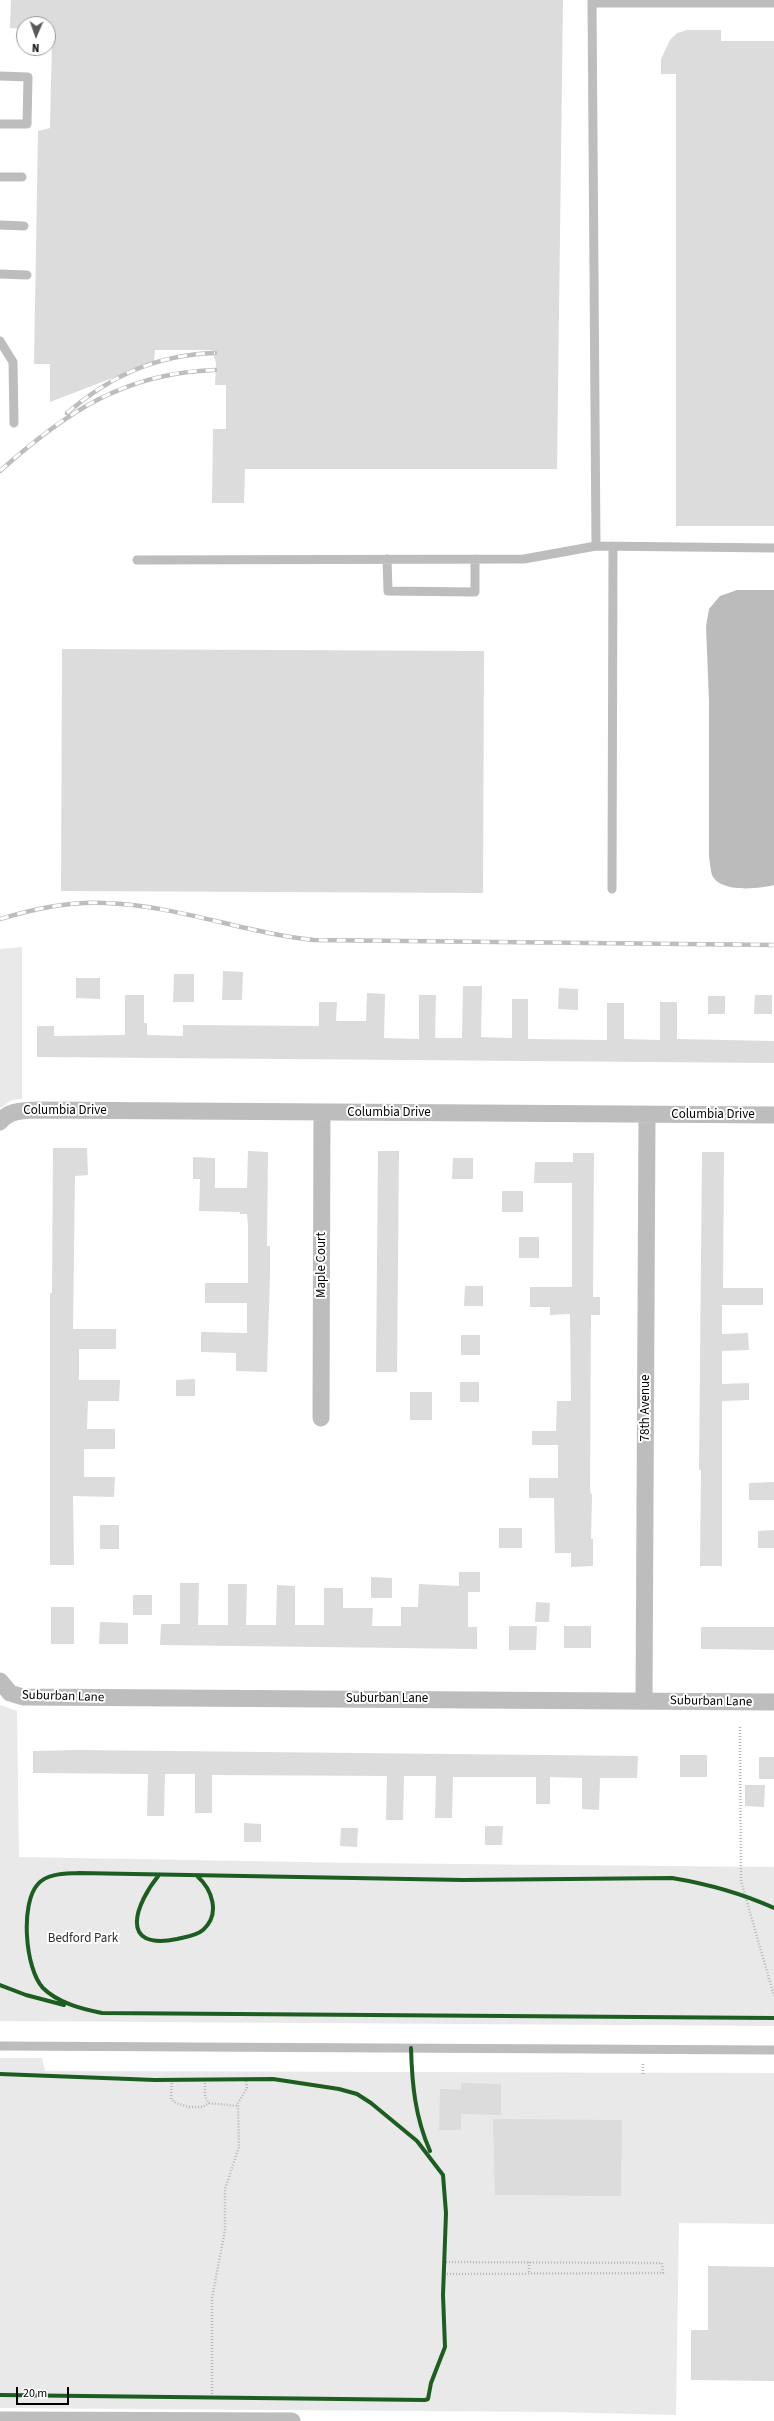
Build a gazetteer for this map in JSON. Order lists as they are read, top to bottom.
{
  "streets": {
    "street": [
      "Columbia Drive",
      "Maple Court",
      "78th Avenue",
      "Suburban Lane"
    ]
  },
  "crossings": [
    ["Columbia Drive", "Maple Court"],
    ["Columbia Drive", "78th Avenue"],
    ["78th Avenue", "Suburban Lane"]
  ],
  "parks": ["Bedford Park"],
  "scale_bar": "20 m",
  "north": "bottom"
}
